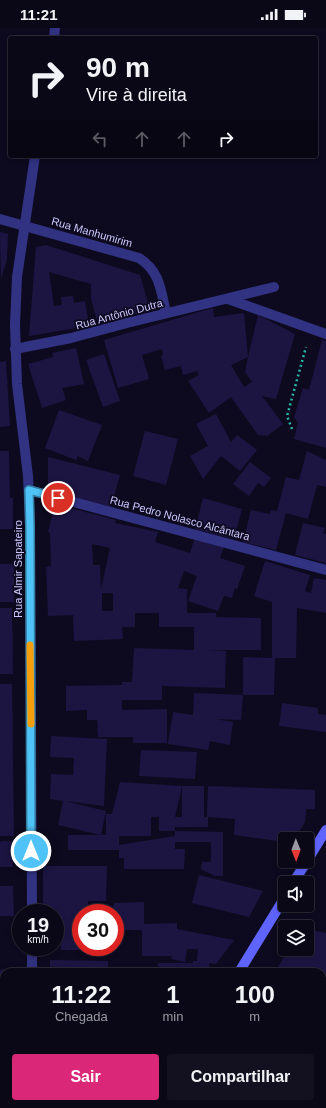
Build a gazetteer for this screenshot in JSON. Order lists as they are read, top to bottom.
{
  "streets": {
    "street": [
      "Rua Manhumirim",
      "Rua Antônio Dutra",
      "Rua Pedro Nolasco Alcântara",
      "Rua Almir Sapateiro"
    ]
  },
  "crossings": [
    ["Rua Manhumirim", "Rua Antônio Dutra"],
    ["Rua Manhumirim", "Rua Almir Sapateiro"],
    ["Rua Antônio Dutra", "Rua Almir Sapateiro"],
    ["Rua Pedro Nolasco Alcântara", "Rua Almir Sapateiro"]
  ],
  "north": "bottom",
  "page": {
    "status": "11:21",
    "turn": ["90 m", "Vire à direita"],
    "speed": "19 km/h",
    "limit": "30",
    "eta": [
      "11:22",
      "Chegada",
      "1",
      "min",
      "100",
      "m"
    ],
    "buttons": ["Sair", "Compartilhar"]
  }
}
